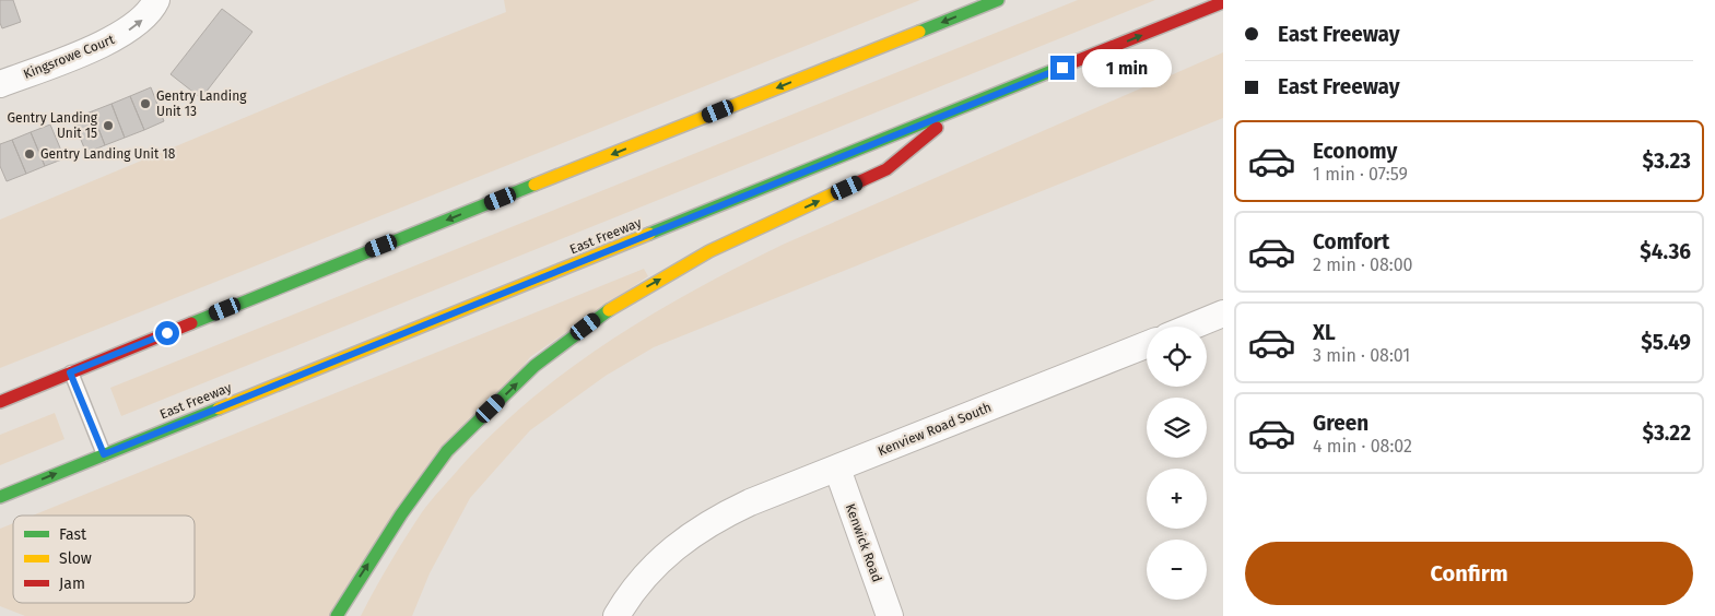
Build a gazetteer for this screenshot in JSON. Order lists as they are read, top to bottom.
{
  "streets": {
    "highway": ["East Freeway"],
    "street": ["Kingsrowe Court", "Kenview Road South", "Kenwick Road"]
  },
  "crossings": [
    ["Kenview Road South", "Kenwick Road"]
  ],
  "one_way": ["Kingsrowe Court"],
  "places": ["Gentry Landing Unit 13", "Gentry Landing Unit 15", "Gentry Landing Unit 18"],
  "legend": ["Fast", "Slow", "Jam"],
  "page": {
    "banner": ["East Freeway", "East Freeway"],
    "bubble": "1 min",
    "list": [
      {
        "name": "Economy",
        "note": "1 min · 07:59",
        "value": "$3.23"
      },
      {
        "name": "Comfort",
        "note": "2 min · 08:00",
        "value": "$4.36"
      },
      {
        "name": "XL",
        "note": "3 min · 08:01",
        "value": "$5.49"
      },
      {
        "name": "Green",
        "note": "4 min · 08:02",
        "value": "$3.22"
      }
    ],
    "map_buttons": ["+", "−"],
    "buttons": "Confirm"
  }
}
